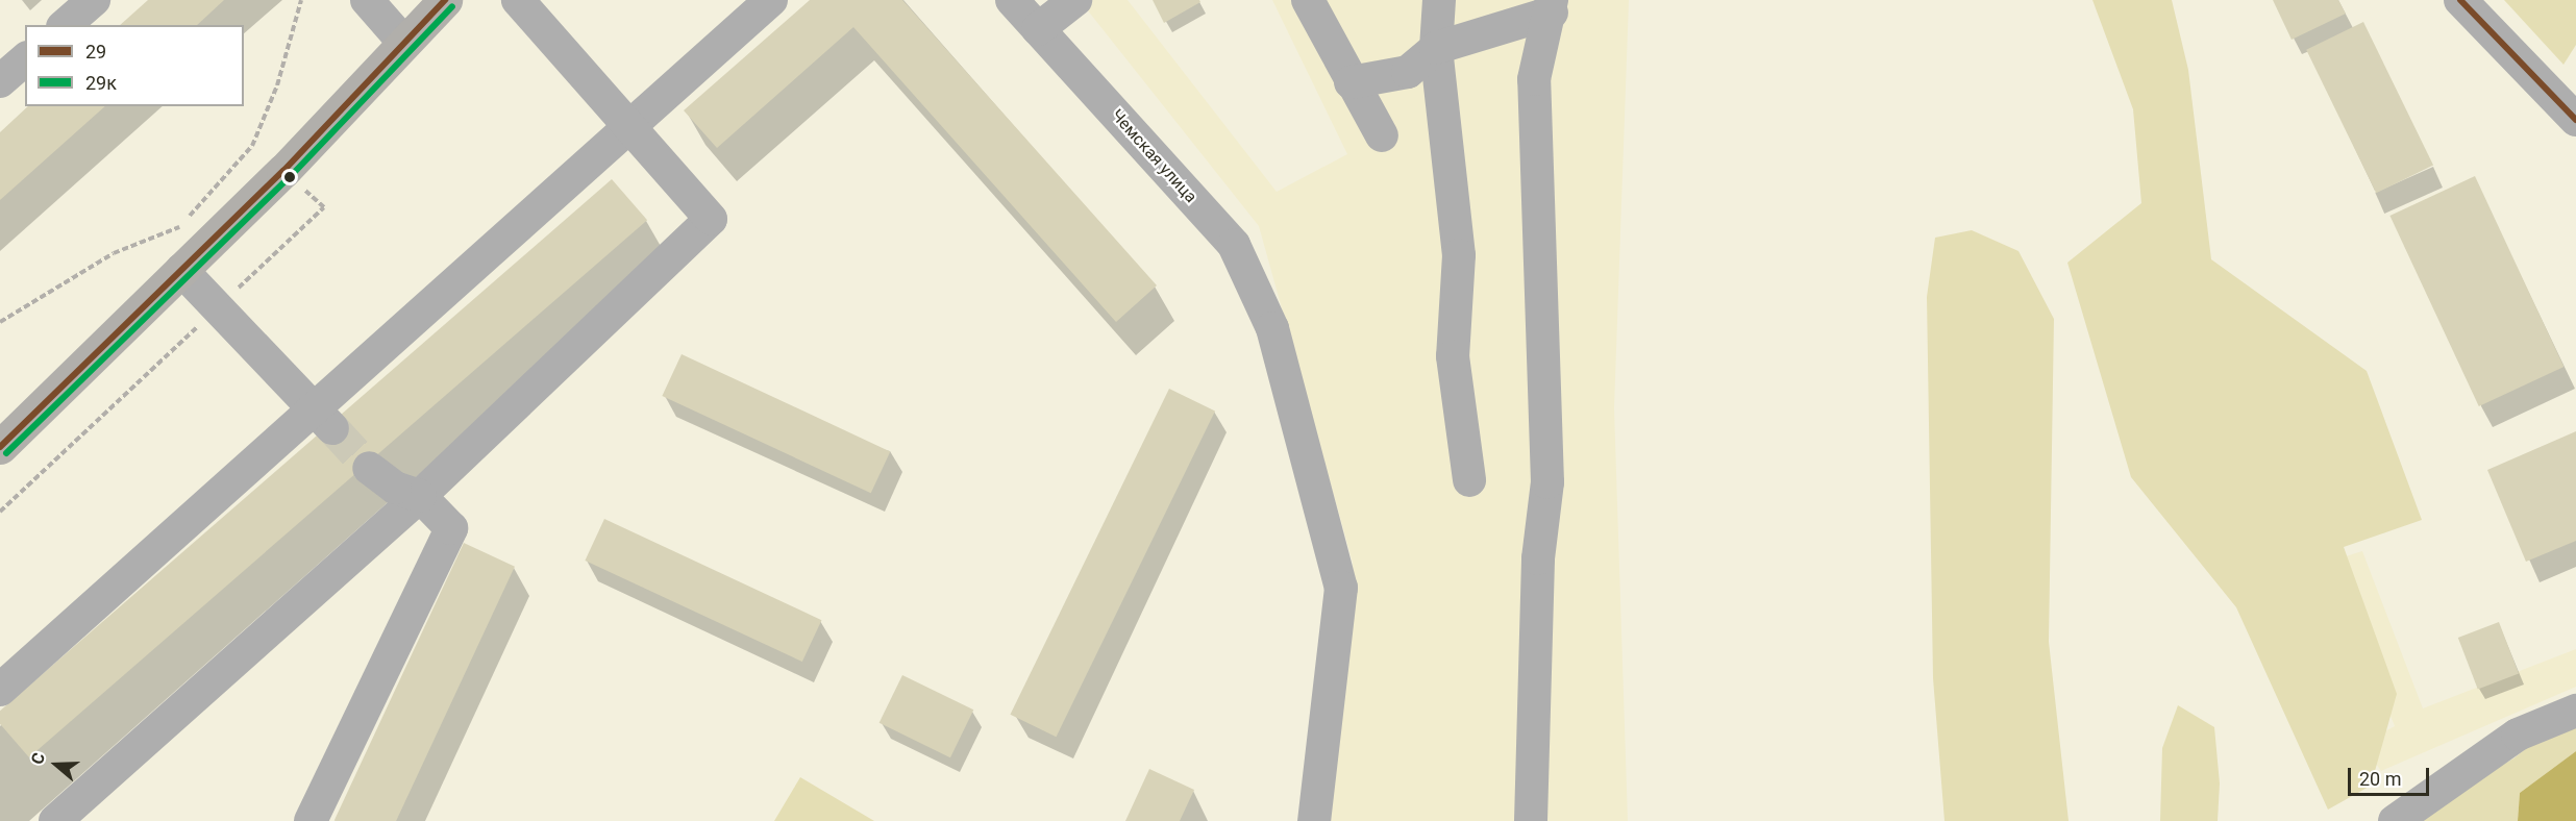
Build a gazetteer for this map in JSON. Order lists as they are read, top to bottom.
{
  "streets": {
    "street": ["Чемская улица"]
  },
  "lines": ["transit line 29", "transit line 29к"],
  "legend": ["29", "29к"],
  "scale_bar": "20 m",
  "north": "left"
}
